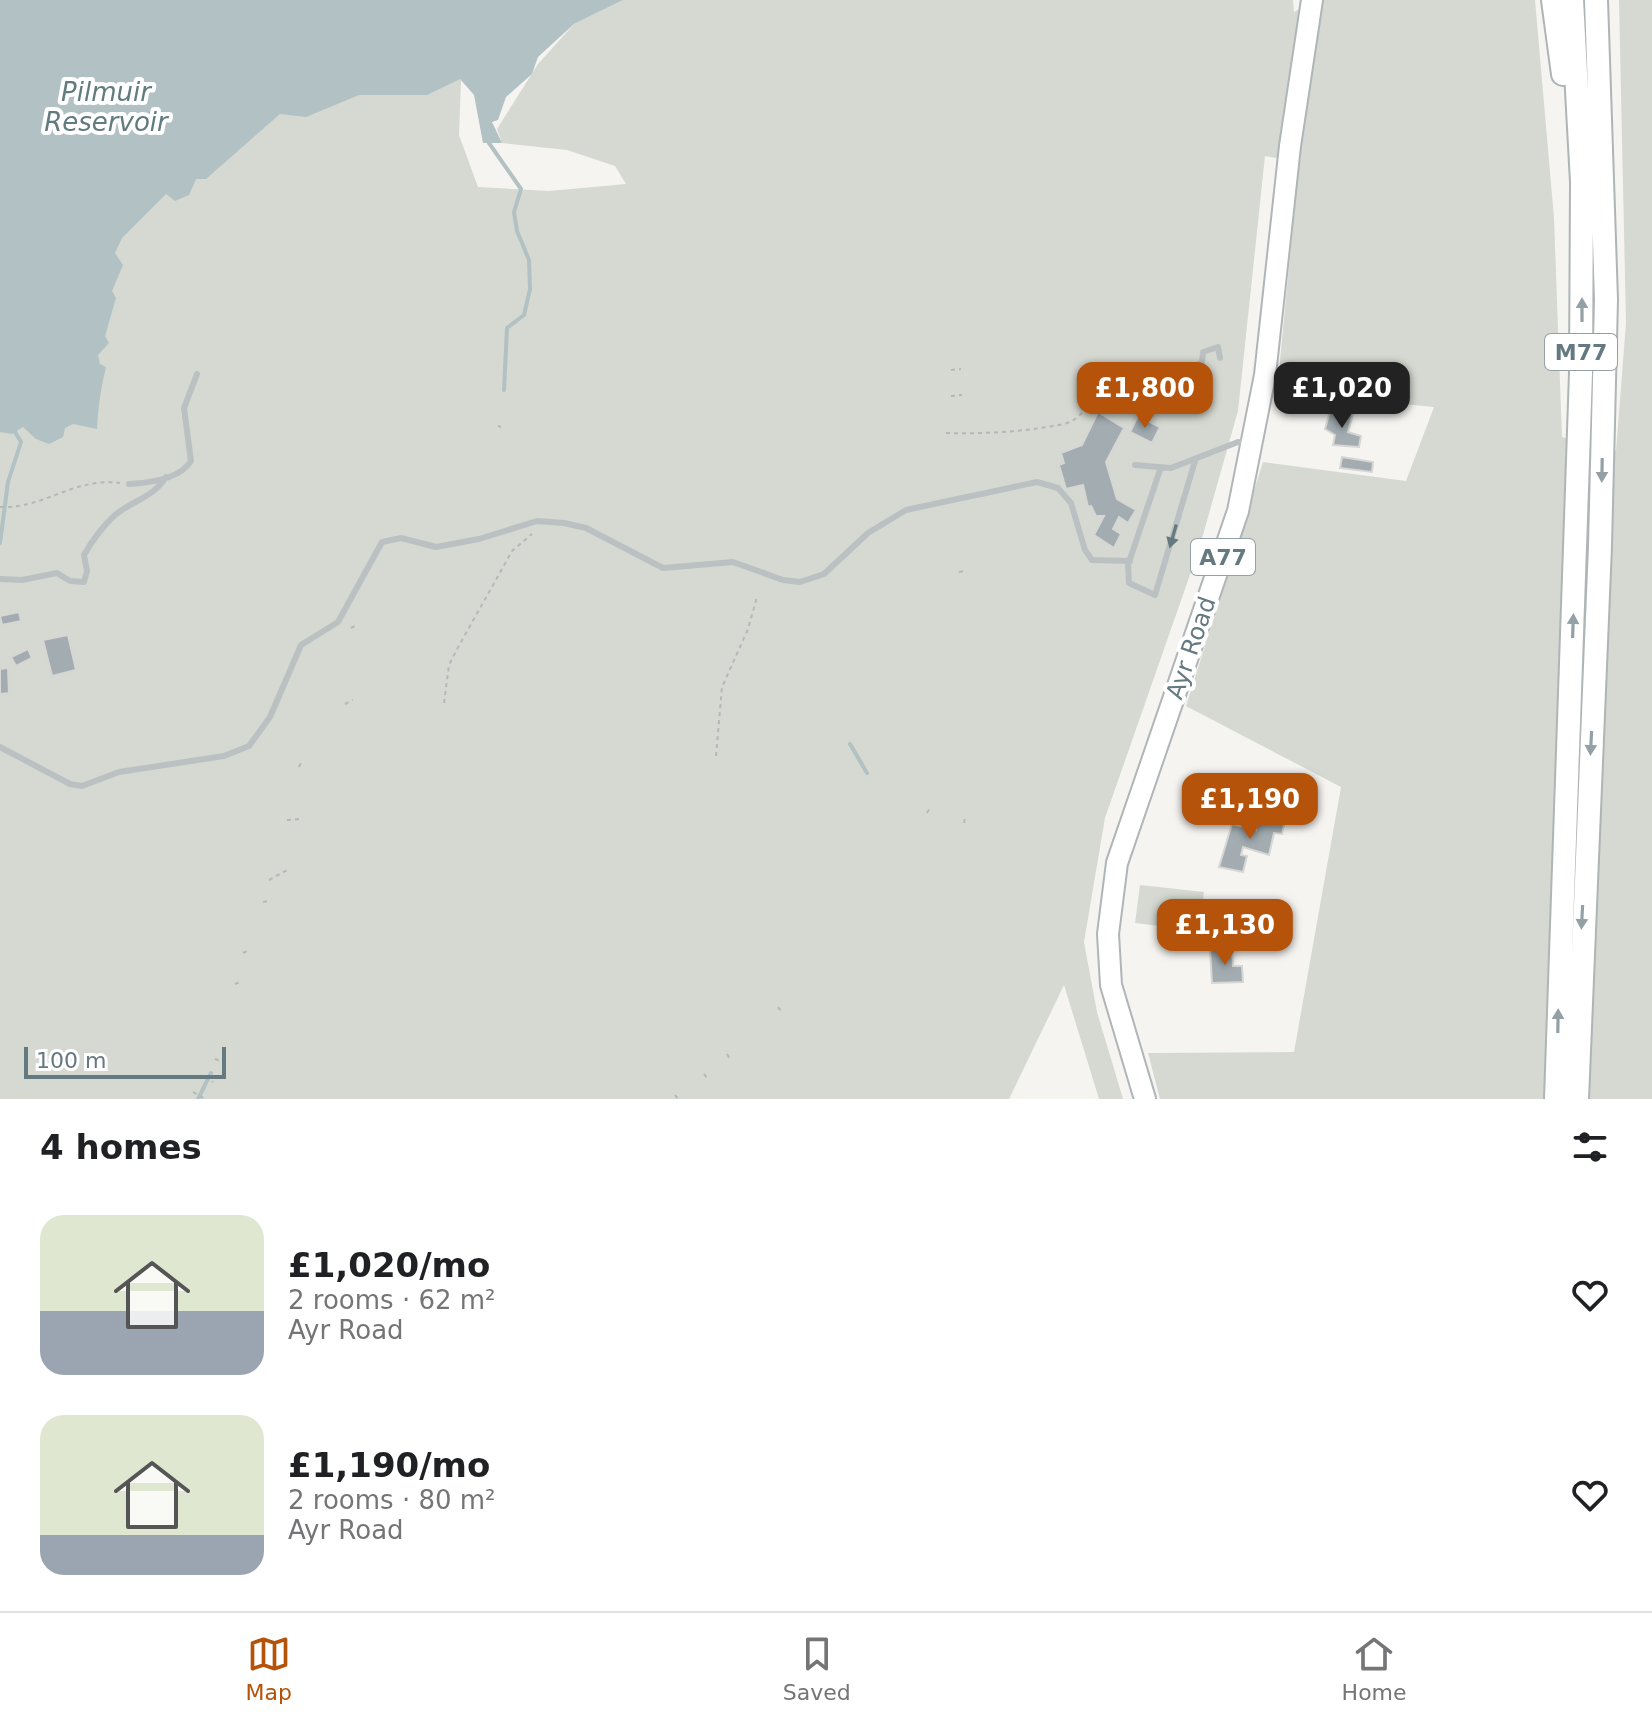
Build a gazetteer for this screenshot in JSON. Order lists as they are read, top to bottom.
{
  "streets": {
    "highway": ["M77"],
    "main road": ["A77", "Ayr Road"]
  },
  "water": ["Pilmuir Reservoir"],
  "scale_bar": "100 m",
  "page": {
    "price": [
      "£1,800",
      "£1,020",
      "£1,190",
      "£1,130"
    ],
    "scale": "100 m",
    "heading": "4 homes",
    "list": [
      {
        "name": "£1,020/mo",
        "note": "2 rooms · 62 m² · Ayr Road"
      },
      {
        "name": "£1,190/mo",
        "note": "2 rooms · 80 m² · Ayr Road"
      }
    ],
    "tabs": ["Map", "Saved", "Home"]
  }
}
